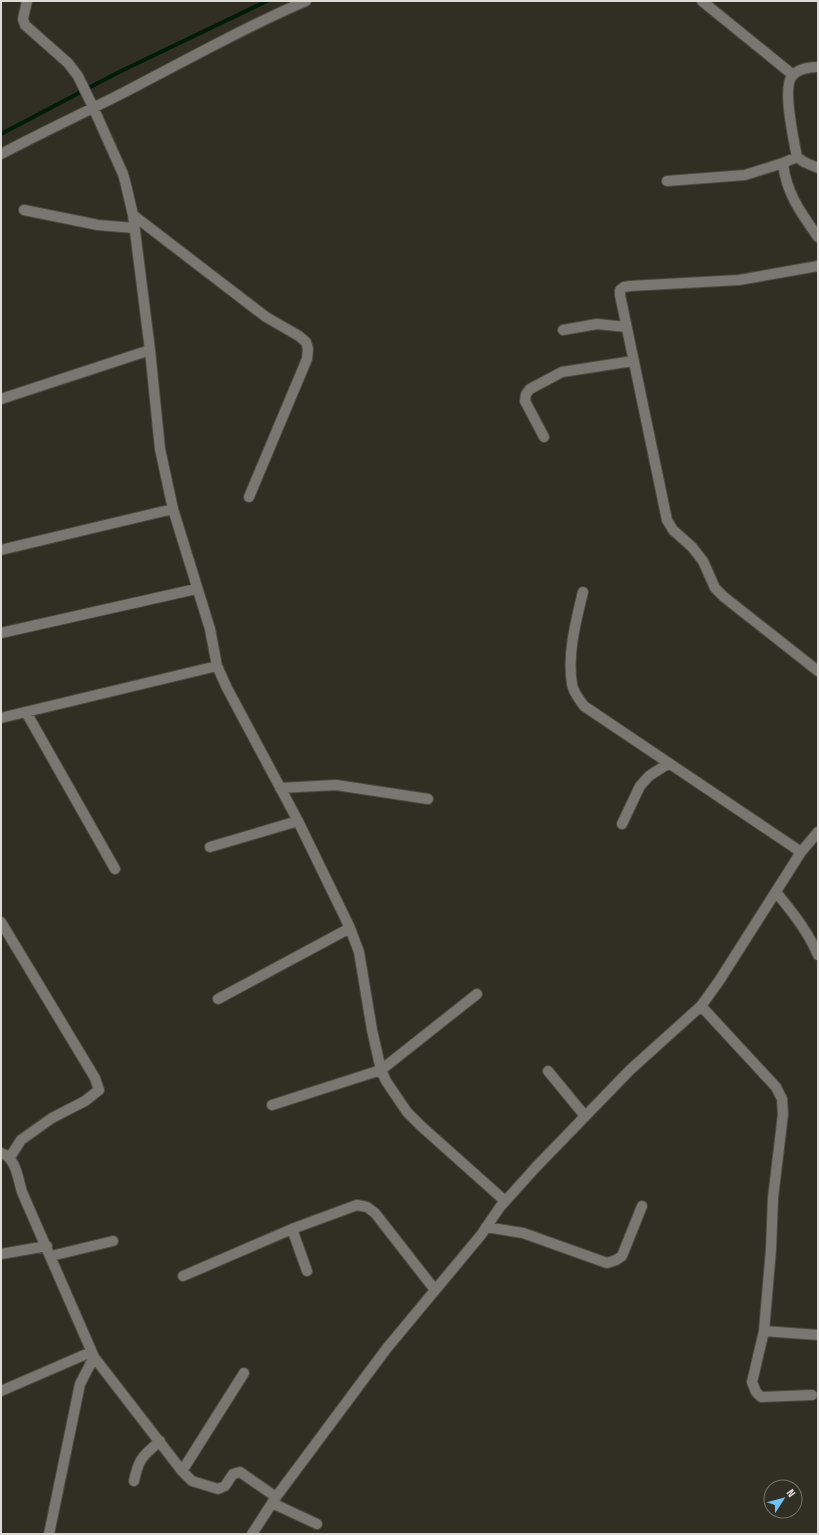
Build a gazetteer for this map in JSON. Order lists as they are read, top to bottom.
{
  "north": "top right"
}
